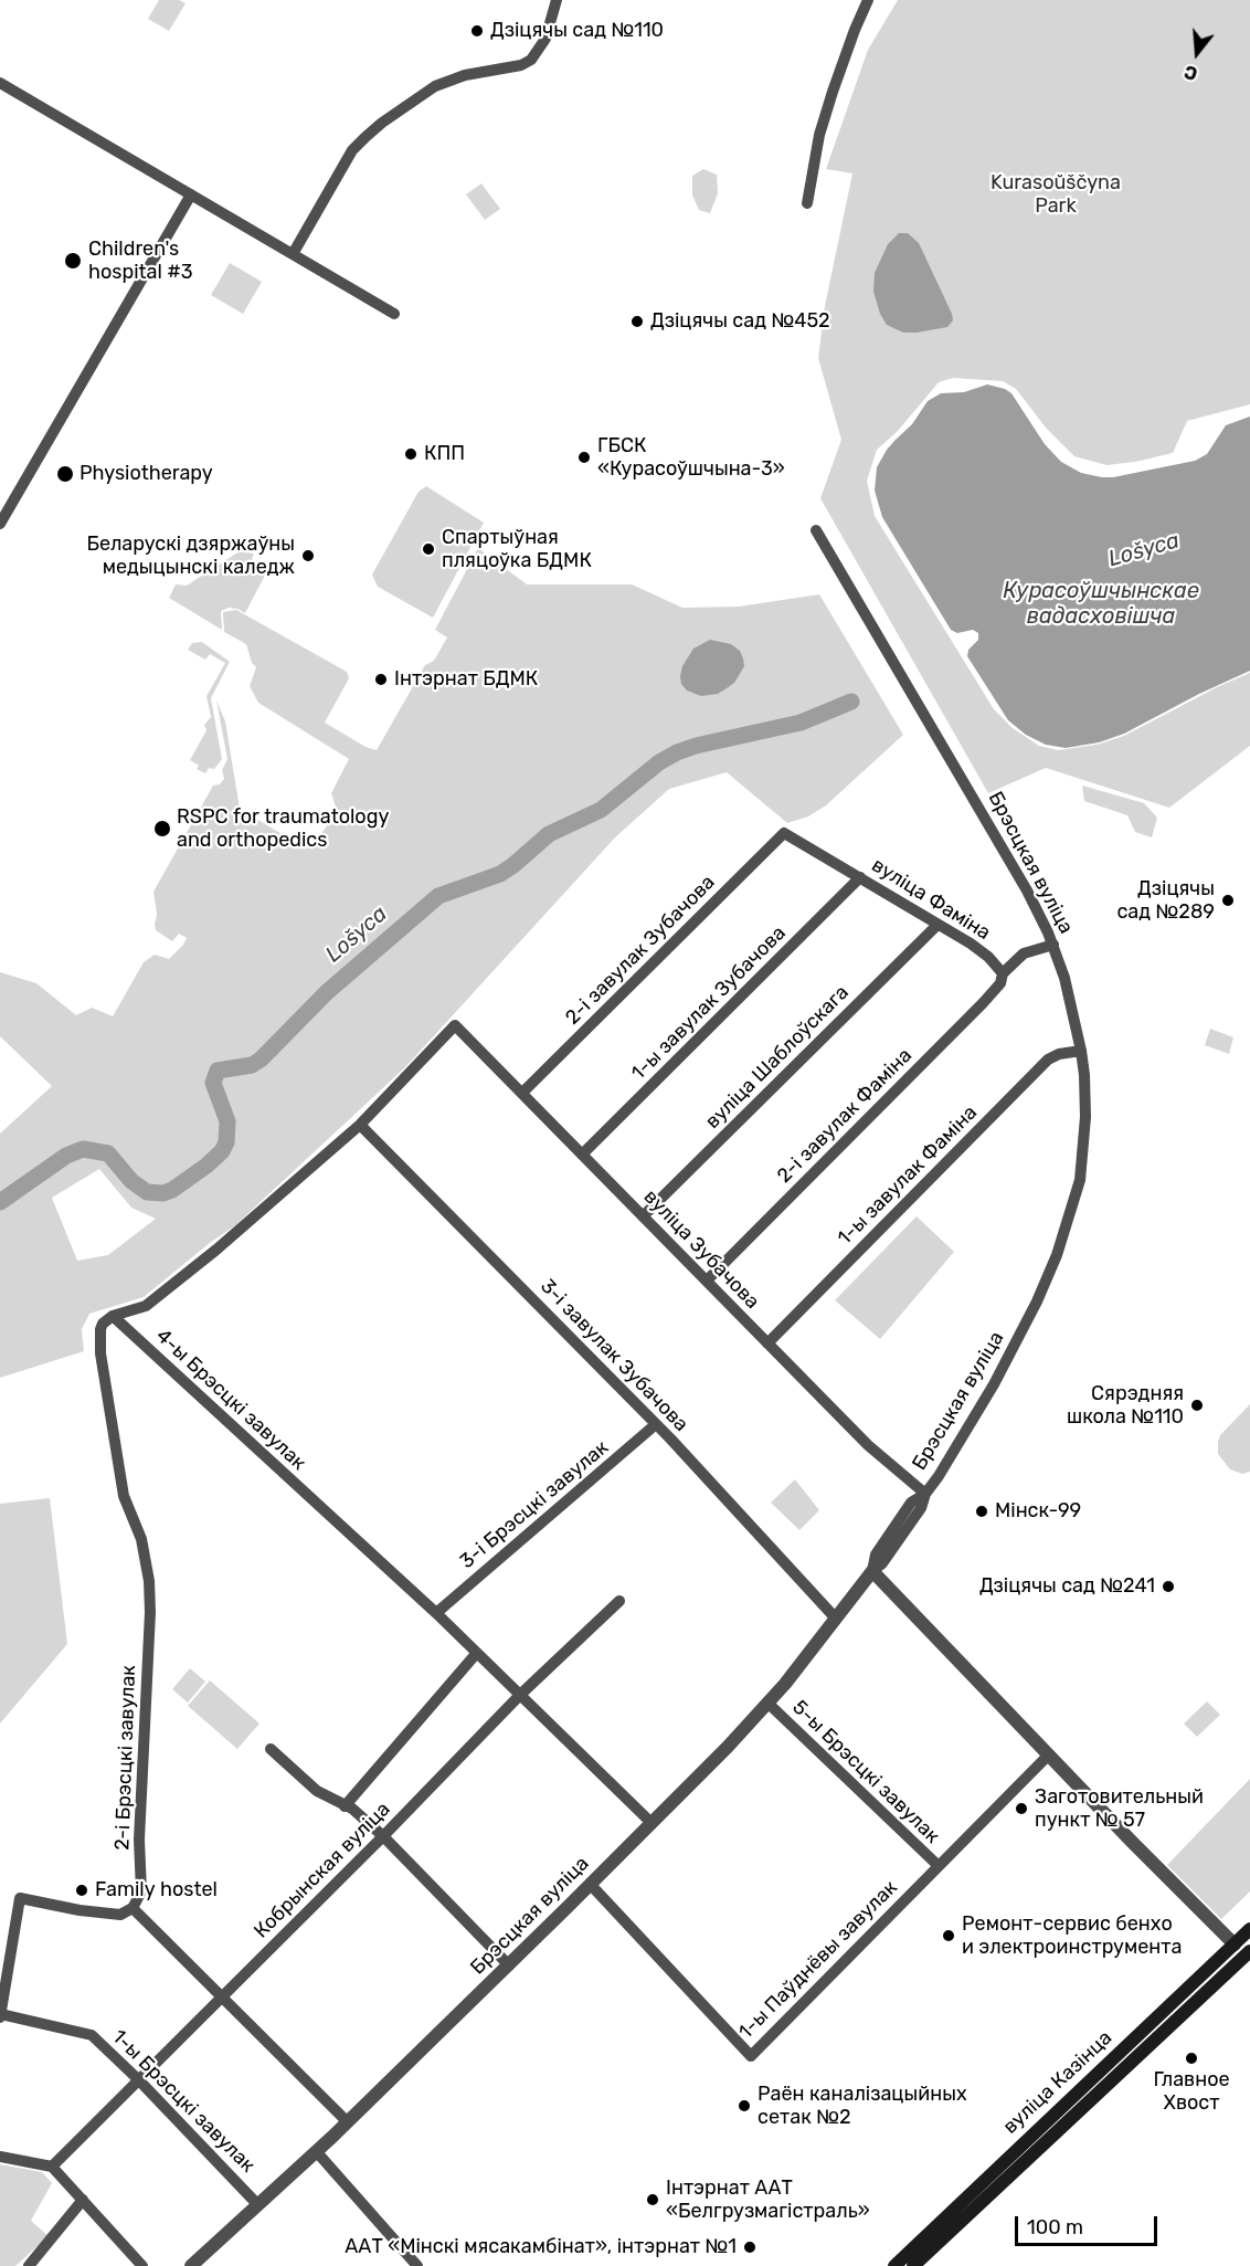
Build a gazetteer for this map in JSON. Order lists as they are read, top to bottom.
{
  "streets": {
    "main road": ["вуліца Казінца"],
    "street": [
      "Брэсцкая вуліца",
      "вуліца Фаміна",
      "2-і завулак Зубачова",
      "1-ы завулак Зубачова",
      "вуліца Шаблоўскага",
      "2-і завулак Фаміна",
      "1-ы завулак Фаміна",
      "вуліца Зубачова",
      "3-і завулак Зубачова",
      "4-ы Брэсцкі завулак",
      "3-і Брэсцкі завулак",
      "2-і Брэсцкі завулак",
      "5-ы Брэсцкі завулак",
      "Кобрынская вуліца",
      "1-ы Паўднёвы завулак",
      "1-ы Брэсцкі завулак"
    ]
  },
  "crossings": [
    ["Брэсцкая вуліца", "1-ы завулак Фаміна"],
    ["Брэсцкая вуліца", "вуліца Зубачова"],
    ["Брэсцкая вуліца", "3-і завулак Зубачова"],
    ["Брэсцкая вуліца", "4-ы Брэсцкі завулак"],
    ["Брэсцкая вуліца", "5-ы Брэсцкі завулак"],
    ["Брэсцкая вуліца", "1-ы Паўднёвы завулак"],
    ["Брэсцкая вуліца", "1-ы Брэсцкі завулак"],
    ["вуліца Фаміна", "2-і завулак Зубачова"],
    ["вуліца Фаміна", "1-ы завулак Зубачова"],
    ["вуліца Фаміна", "вуліца Шаблоўскага"],
    ["вуліца Фаміна", "2-і завулак Фаміна"],
    ["2-і завулак Зубачова", "вуліца Зубачова"],
    ["1-ы завулак Зубачова", "вуліца Зубачова"],
    ["вуліца Шаблоўскага", "вуліца Зубачова"],
    ["2-і завулак Фаміна", "вуліца Зубачова"],
    ["1-ы завулак Фаміна", "вуліца Зубачова"],
    ["вуліца Зубачова", "4-ы Брэсцкі завулак"],
    ["3-і завулак Зубачова", "4-ы Брэсцкі завулак"],
    ["3-і завулак Зубачова", "3-і Брэсцкі завулак"],
    ["4-ы Брэсцкі завулак", "3-і Брэсцкі завулак"],
    ["4-ы Брэсцкі завулак", "2-і Брэсцкі завулак"],
    ["4-ы Брэсцкі завулак", "Кобрынская вуліца"],
    ["5-ы Брэсцкі завулак", "1-ы Паўднёвы завулак"],
    ["Кобрынская вуліца", "1-ы Брэсцкі завулак"]
  ],
  "water": ["Lošyca", "Курасоўшчынскае вадасховішча"],
  "parks": ["Kurasoŭščyna Park"],
  "places": [
    "Дзіцячы сад №110",
    "Children's hospital #3",
    "Дзіцячы сад №452",
    "КПП",
    "ГБСК «Курасоўшчына-3»",
    "Physiotherapy",
    "Спартыўная пляцоўка БДМК",
    "Беларускі дзяржаўны медыцынскі каледж",
    "Інтэрнат БДМК",
    "RSPC for traumatology and orthopedics",
    "Дзіцячы сад №289",
    "Сярэдняя школа №110",
    "Мінск-99",
    "Дзіцячы сад №241",
    "Заготовительный пункт № 57",
    "Family hostel",
    "Ремонт-сервис бенхо и электроинструмента",
    "Главное Хвост",
    "Раён каналізацыйных сетак №2",
    "Інтэрнат ААТ «Белгрузмагістраль»",
    "ААТ «Мінскі мясакамбінат», інтэрнат №1"
  ],
  "scale_bar": "100 m",
  "north": "bottom"
}
